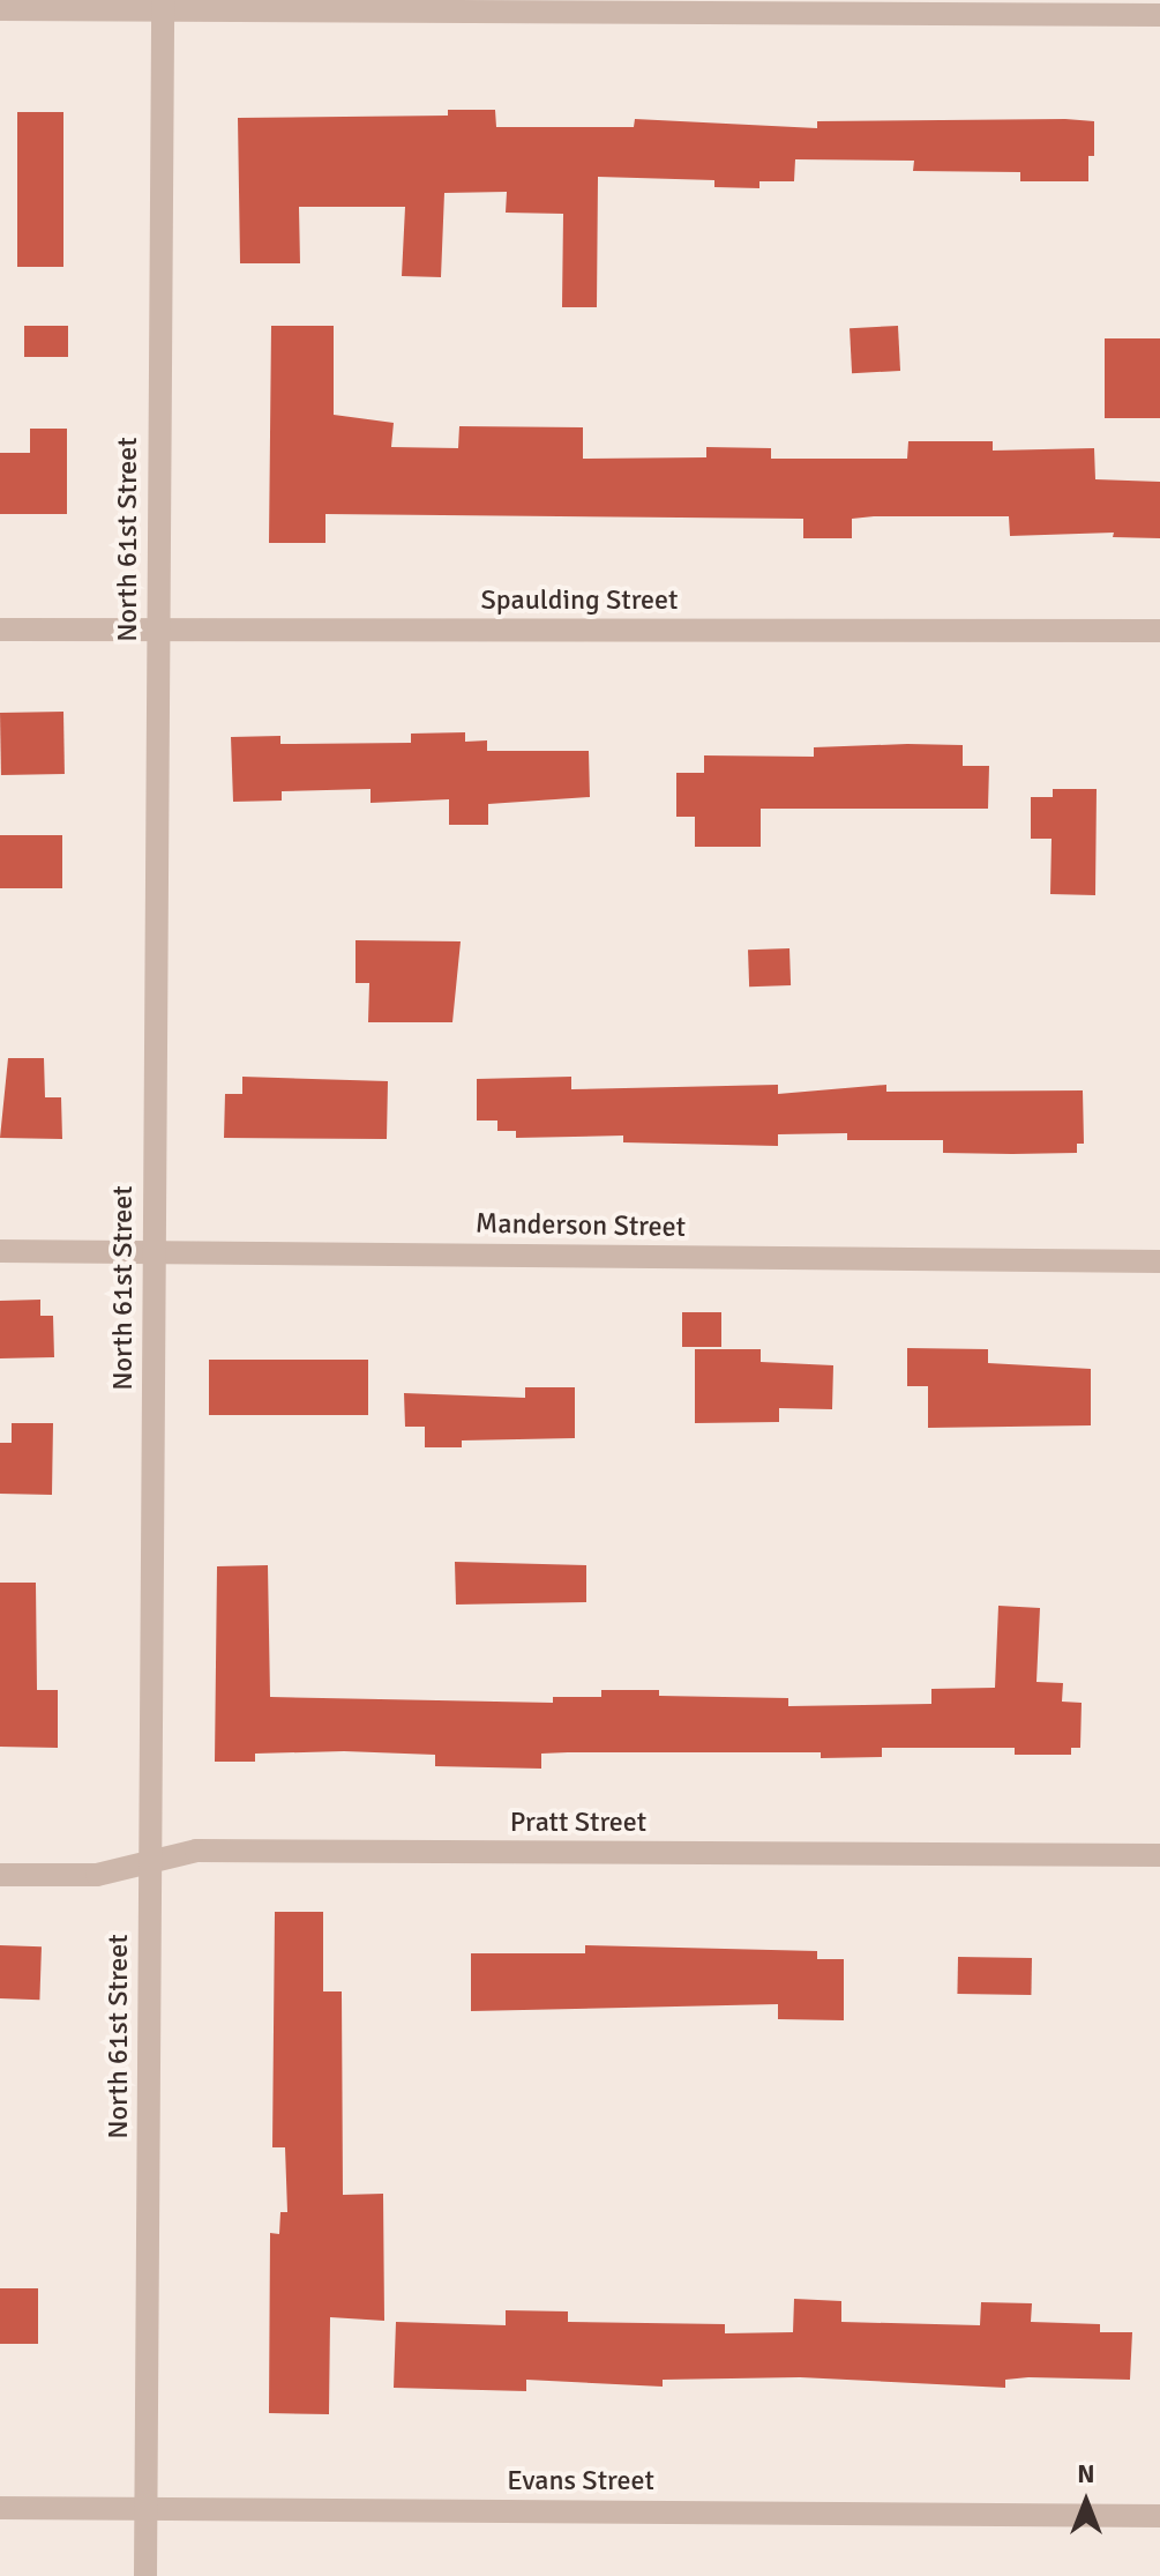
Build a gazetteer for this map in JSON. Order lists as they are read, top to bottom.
{
  "streets": {
    "street": [
      "North 61st Street",
      "Spaulding Street",
      "Manderson Street",
      "Pratt Street",
      "Evans Street"
    ]
  },
  "crossings": [
    ["North 61st Street", "Spaulding Street"],
    ["North 61st Street", "Manderson Street"],
    ["North 61st Street", "Pratt Street"],
    ["North 61st Street", "Evans Street"]
  ],
  "north": "top"
}
